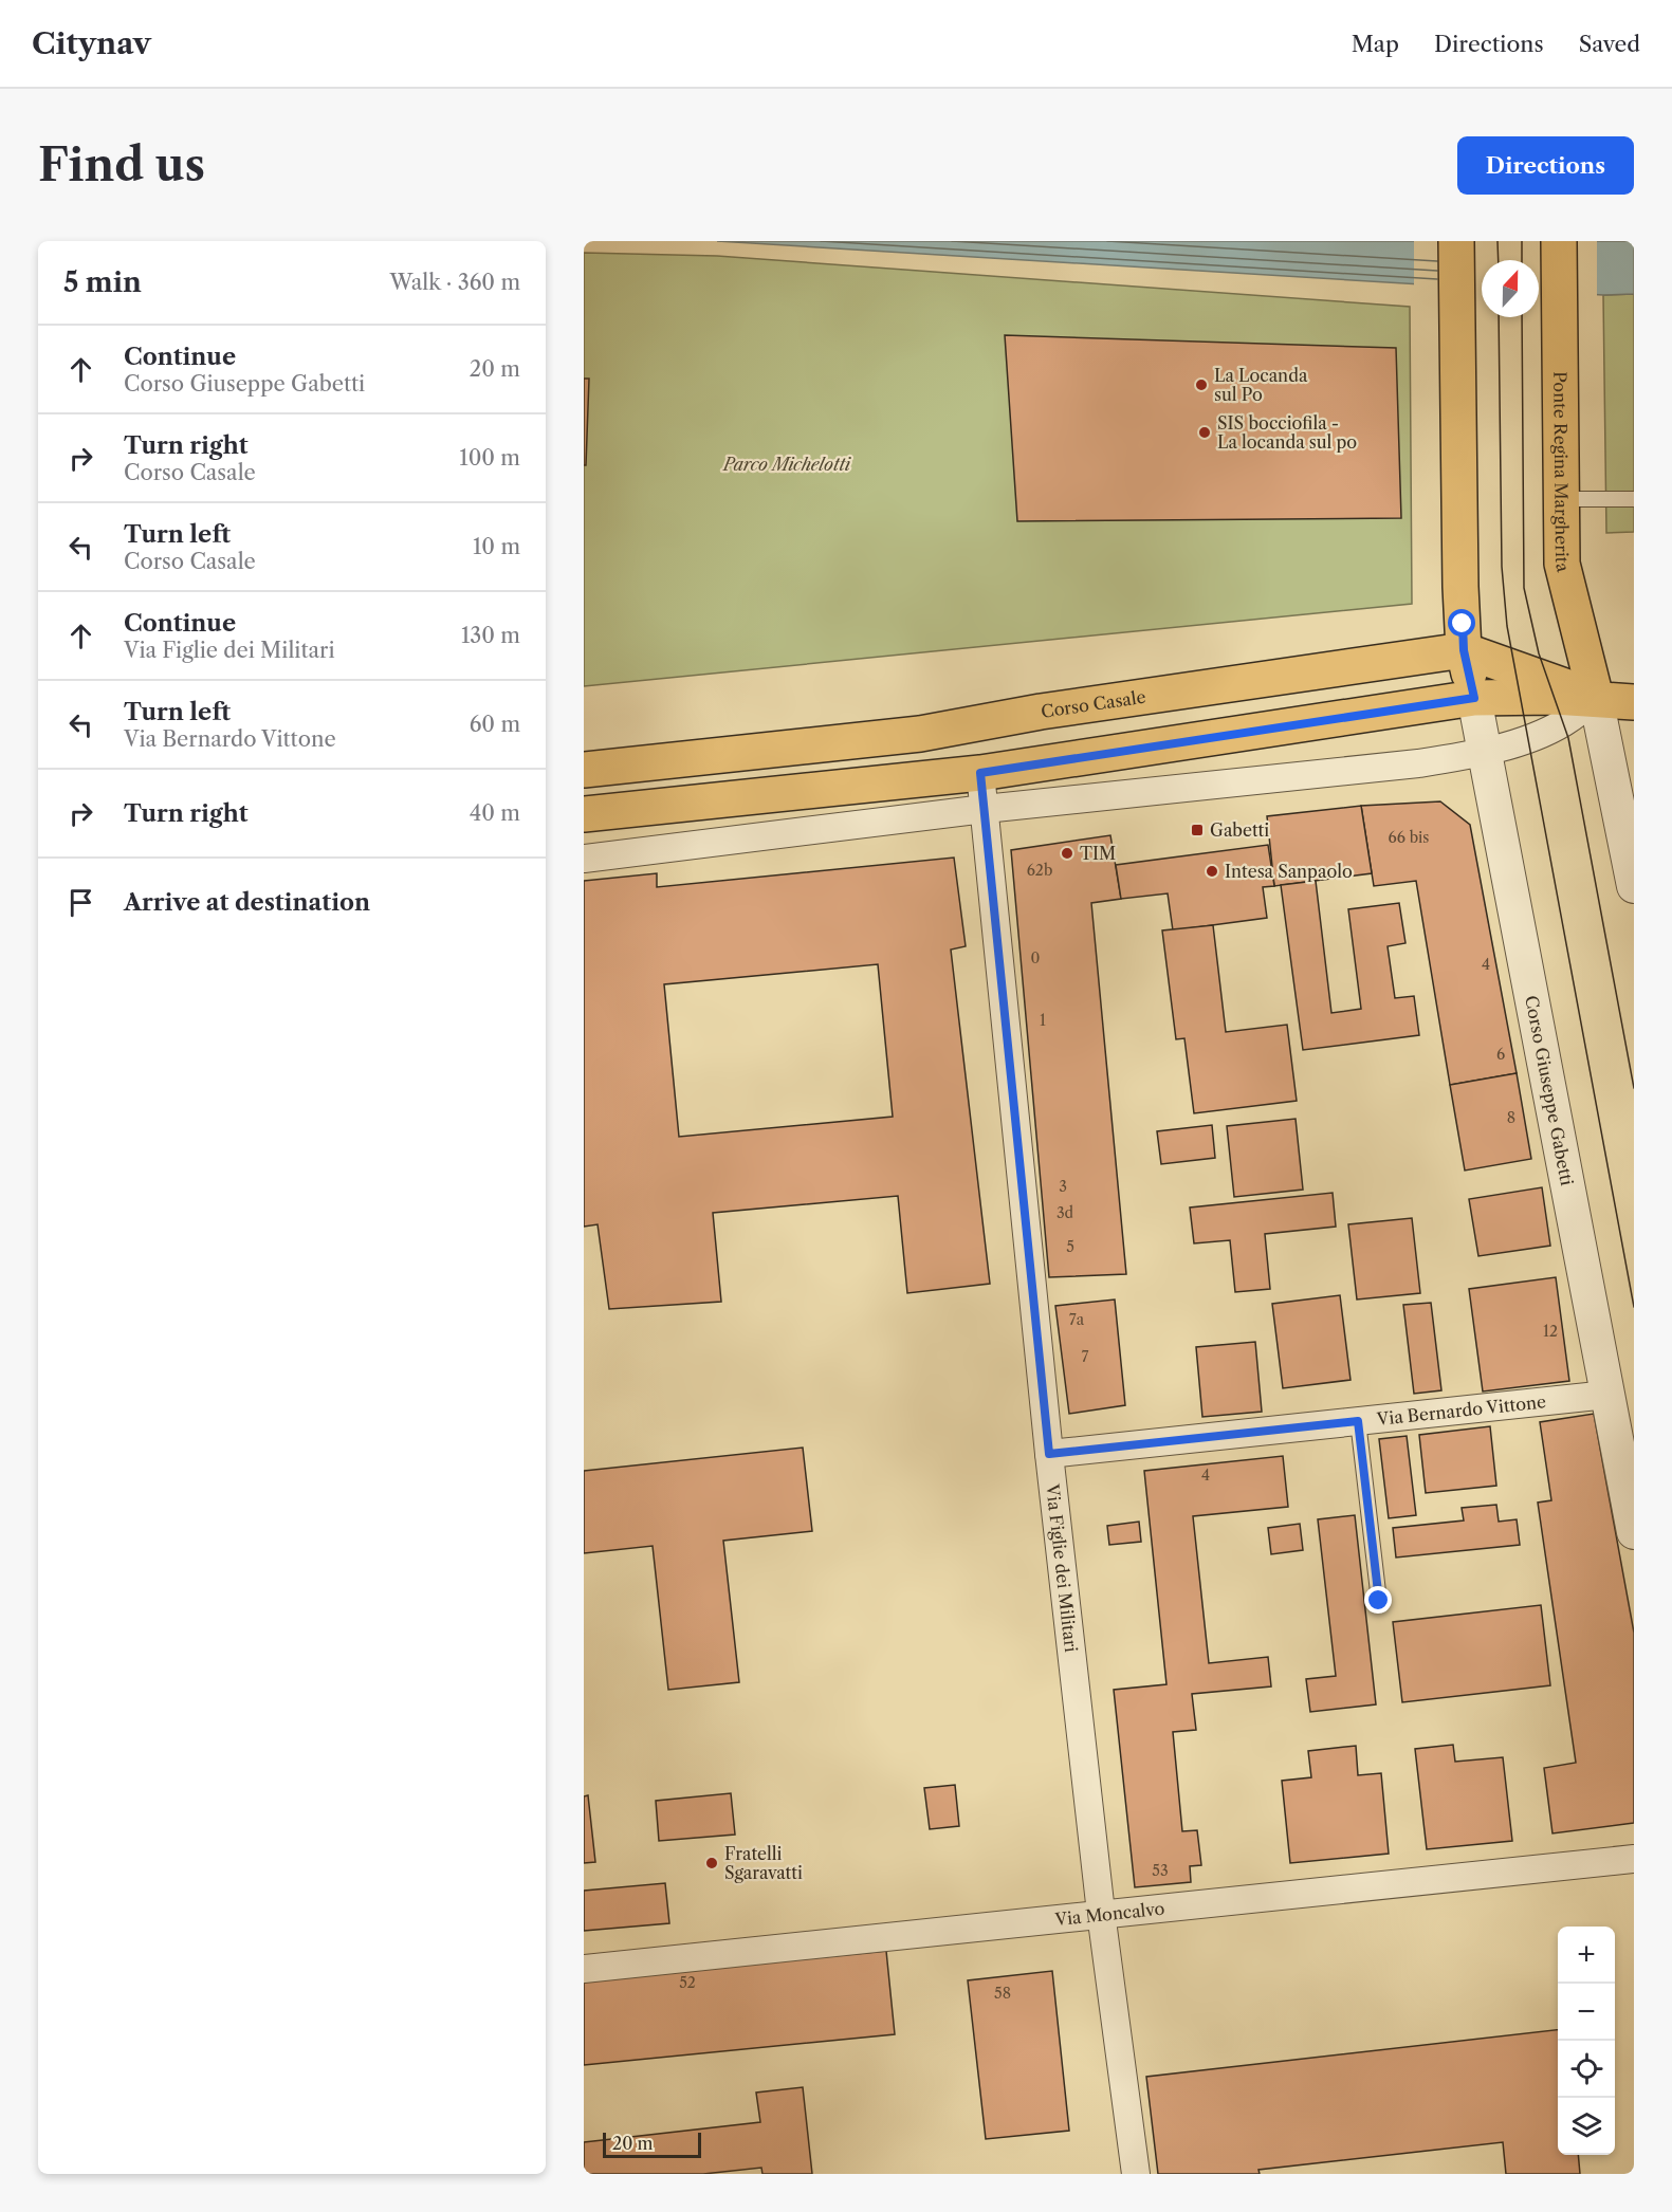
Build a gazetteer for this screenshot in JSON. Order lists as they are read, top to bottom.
{
  "streets": {
    "main road": ["Ponte Regina Margherita", "Corso Casale", "Corso Giuseppe Gabetti"],
    "street": ["Via Bernardo Vittone", "Via Figlie dei Militari", "Via Moncalvo"]
  },
  "crossings": [
    ["Ponte Regina Margherita", "Corso Casale"],
    ["Corso Casale", "Corso Giuseppe Gabetti"],
    ["Corso Giuseppe Gabetti", "Via Bernardo Vittone"],
    ["Via Bernardo Vittone", "Via Figlie dei Militari"],
    ["Via Figlie dei Militari", "Via Moncalvo"]
  ],
  "parks": ["Parco Michelotti"],
  "places": {
    "other": [
      "La Locanda sul Po",
      "SIS bocciofila - La locanda sul po",
      "TIM",
      "Intesa Sanpaolo",
      "Fratelli Sgaravatti"
    ],
    "transit": ["Gabetti"]
  },
  "house_numbers": [
    "66 bis",
    "62b",
    "0",
    "4",
    "1",
    "6",
    "8",
    "3",
    "3d",
    "5",
    "7a",
    "12",
    "7",
    "4",
    "53",
    "52",
    "58"
  ],
  "scale_bar": "20 m",
  "north": "top",
  "page": {
    "header": "Citynav",
    "nav": ["Map", "Directions", "Saved"],
    "buttons": "Directions",
    "title": "Find us",
    "heading": ["5 min", "Walk · 360 m"],
    "list": [
      ["Continue", "Corso Giuseppe Gabetti", "20 m"],
      ["Turn right", "Corso Casale", "100 m"],
      ["Turn left", "Corso Casale", "10 m"],
      ["Continue", "Via Figlie dei Militari", "130 m"],
      ["Turn left", "Via Bernardo Vittone", "60 m"],
      ["Turn right", "40 m"],
      "Arrive at destination"
    ],
    "map_buttons": ["+", "−"],
    "scale": "20 m"
  }
}
